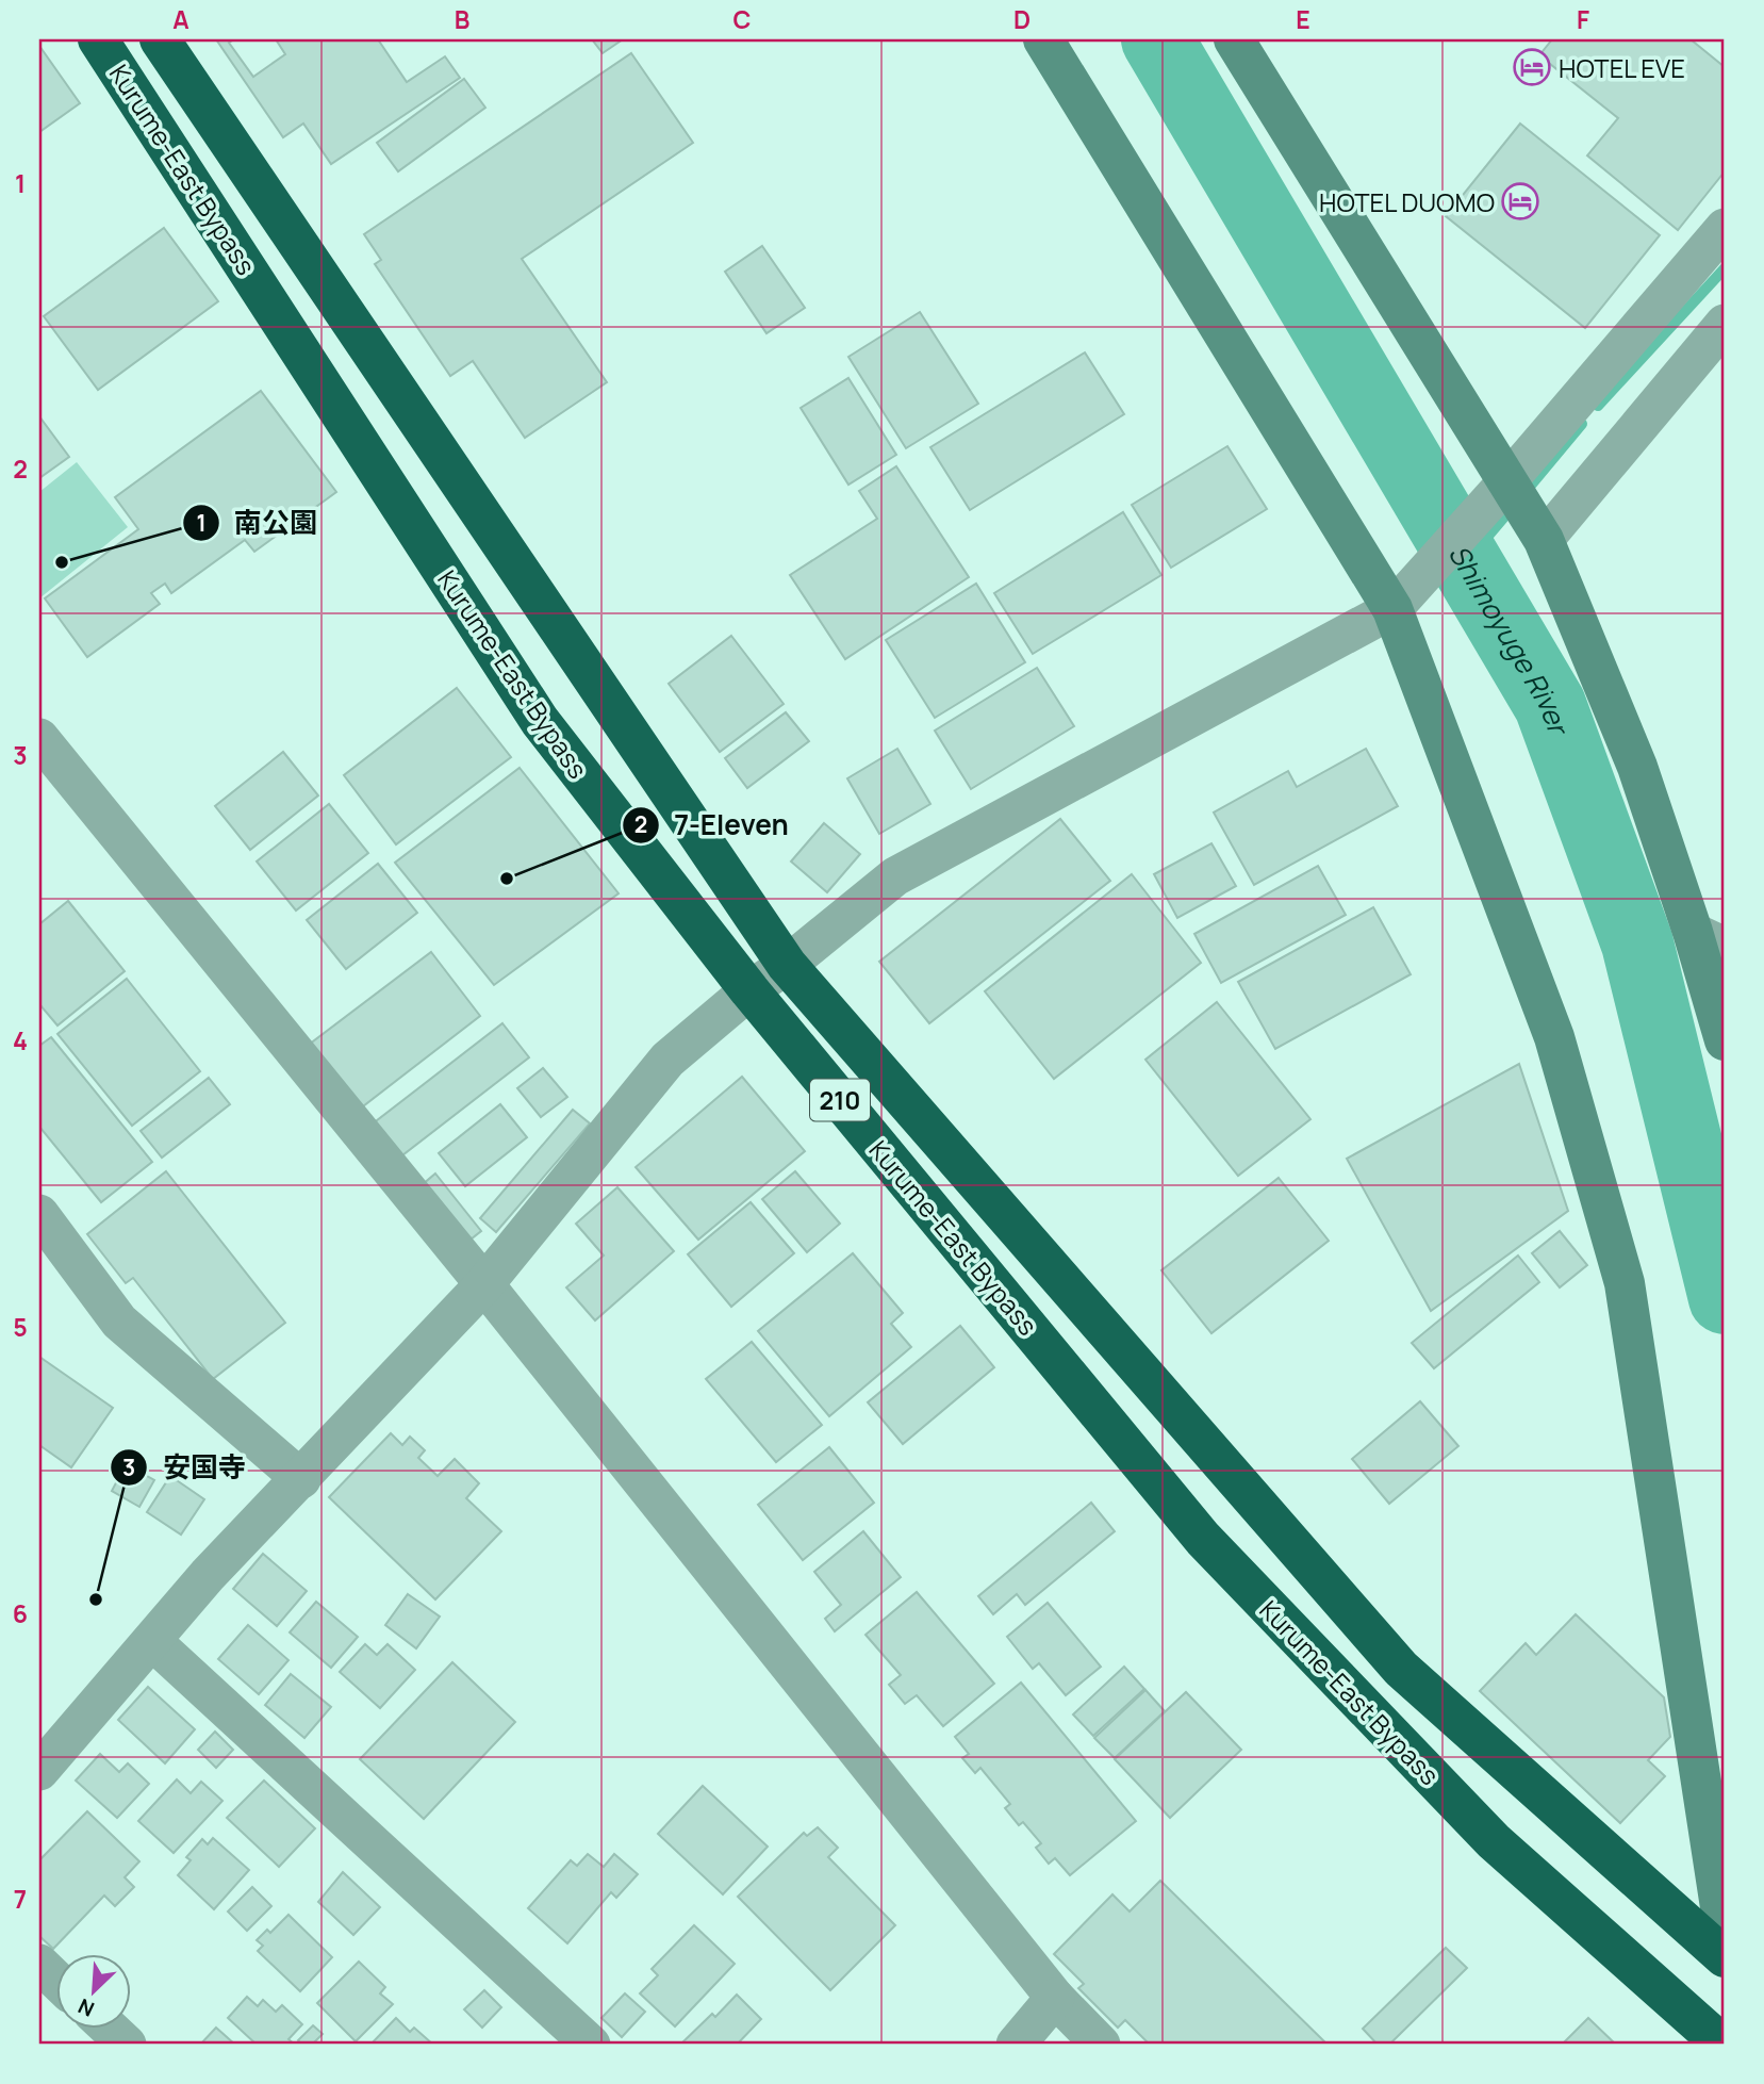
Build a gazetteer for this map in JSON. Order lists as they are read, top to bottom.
{
  "streets": {
    "highway": ["Kurume-East Bypass", "210"]
  },
  "water": ["Shimoyuge River"],
  "places": {
    "hotel": ["HOTEL EVE", "HOTEL DUOMO"],
    "other": ["南公園", "7-Eleven", "安国寺"]
  },
  "north": "bottom left",
  "grid": {
    "columns": [
      "A",
      "B",
      "C",
      "D",
      "E",
      "F"
    ],
    "rows": [
      "1",
      "2",
      "3",
      "4",
      "5",
      "6",
      "7"
    ]
  }
}
